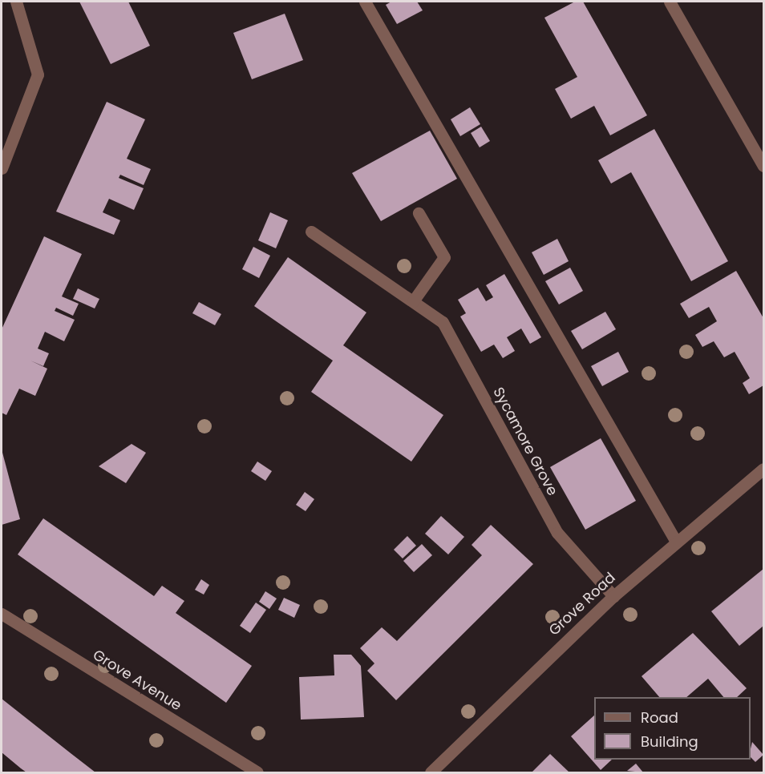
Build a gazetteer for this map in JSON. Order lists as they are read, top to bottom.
{
  "streets": {
    "street": ["Sycamore Grove", "Grove Road", "Grove Avenue"]
  },
  "crossings": [
    ["Sycamore Grove", "Grove Road"]
  ],
  "legend": ["Road", "Building"]
}
